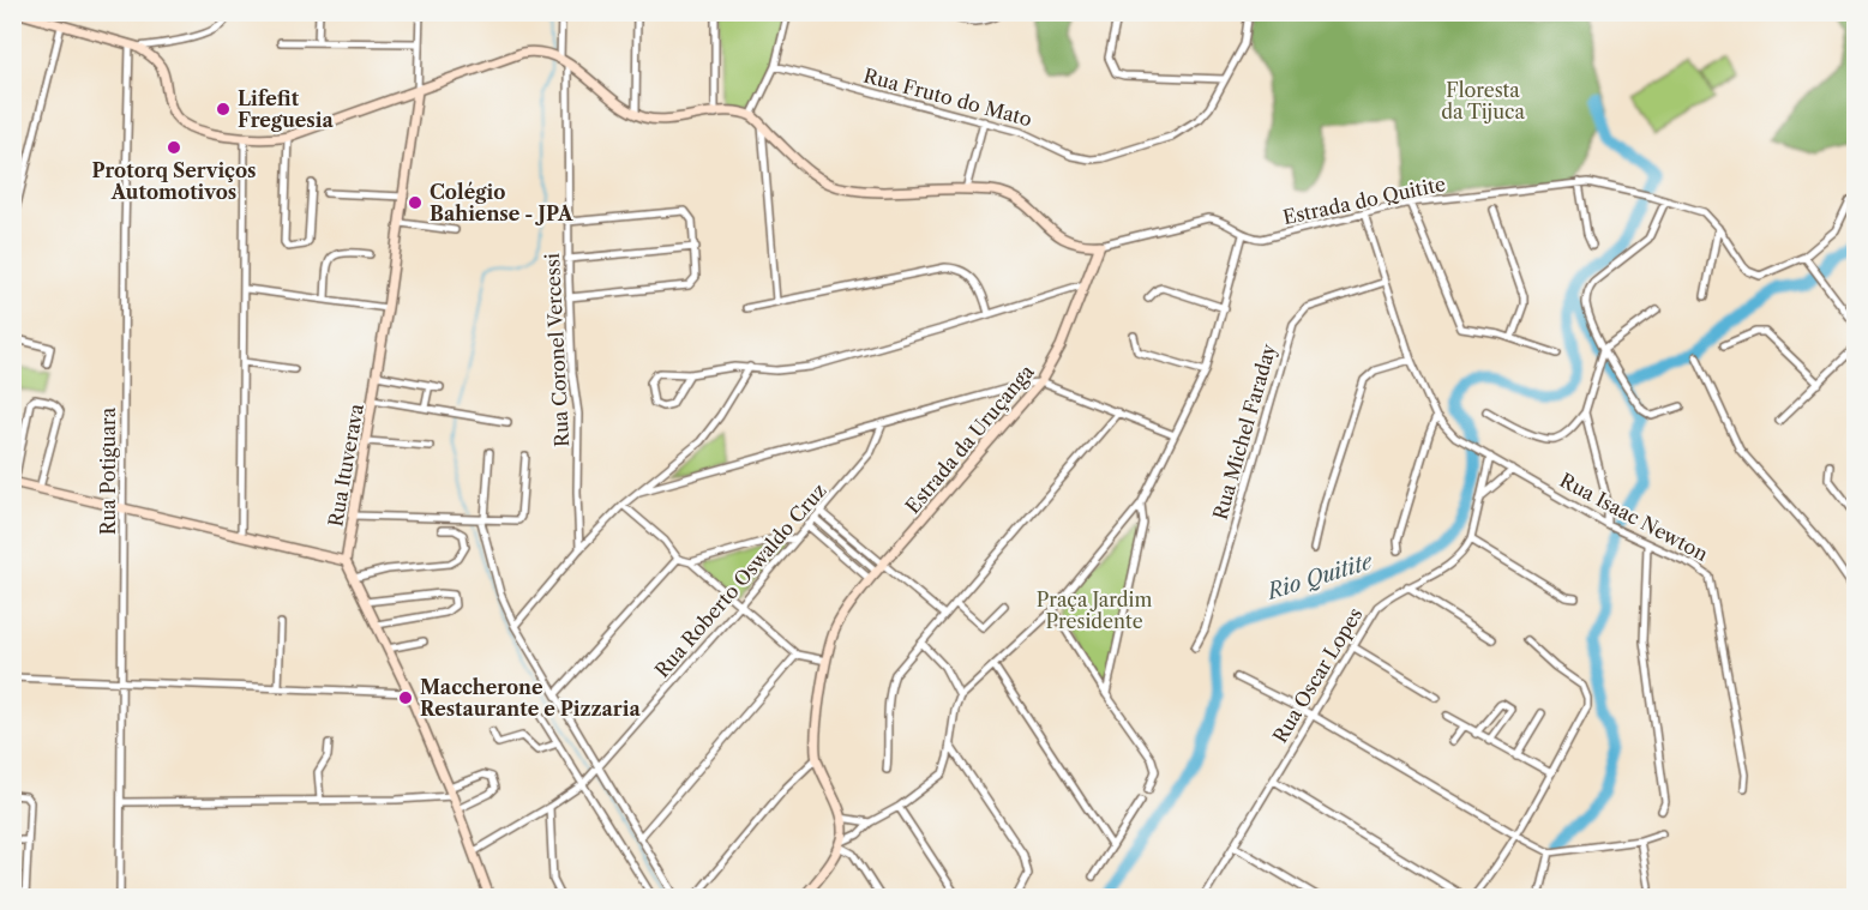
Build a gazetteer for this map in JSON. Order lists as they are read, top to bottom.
{
  "streets": {
    "street": [
      "Rua Fruto do Mato",
      "Estrada do Quitite",
      "Rua Coronel Vercessi",
      "Rua Michel Faraday",
      "Estrada da Uruçanga",
      "Rua Ituverava",
      "Rua Potiguara",
      "Rua Isaac Newton",
      "Rua Roberto Oswaldo Cruz",
      "Rua Oscar Lopes"
    ]
  },
  "crossings": [
    ["Estrada do Quitite", "Estrada da Uruçanga"],
    ["Rua Isaac Newton", "Rua Oscar Lopes"]
  ],
  "water": ["Rio Quitite"],
  "parks": ["Floresta da Tijuca", "Praça Jardim Presidente"],
  "places": [
    "Lifefit Freguesia",
    "Protorq Serviços Automotivos",
    "Colégio Bahiense - JPA",
    "Maccherone Restaurante e Pizzaria"
  ]
}
